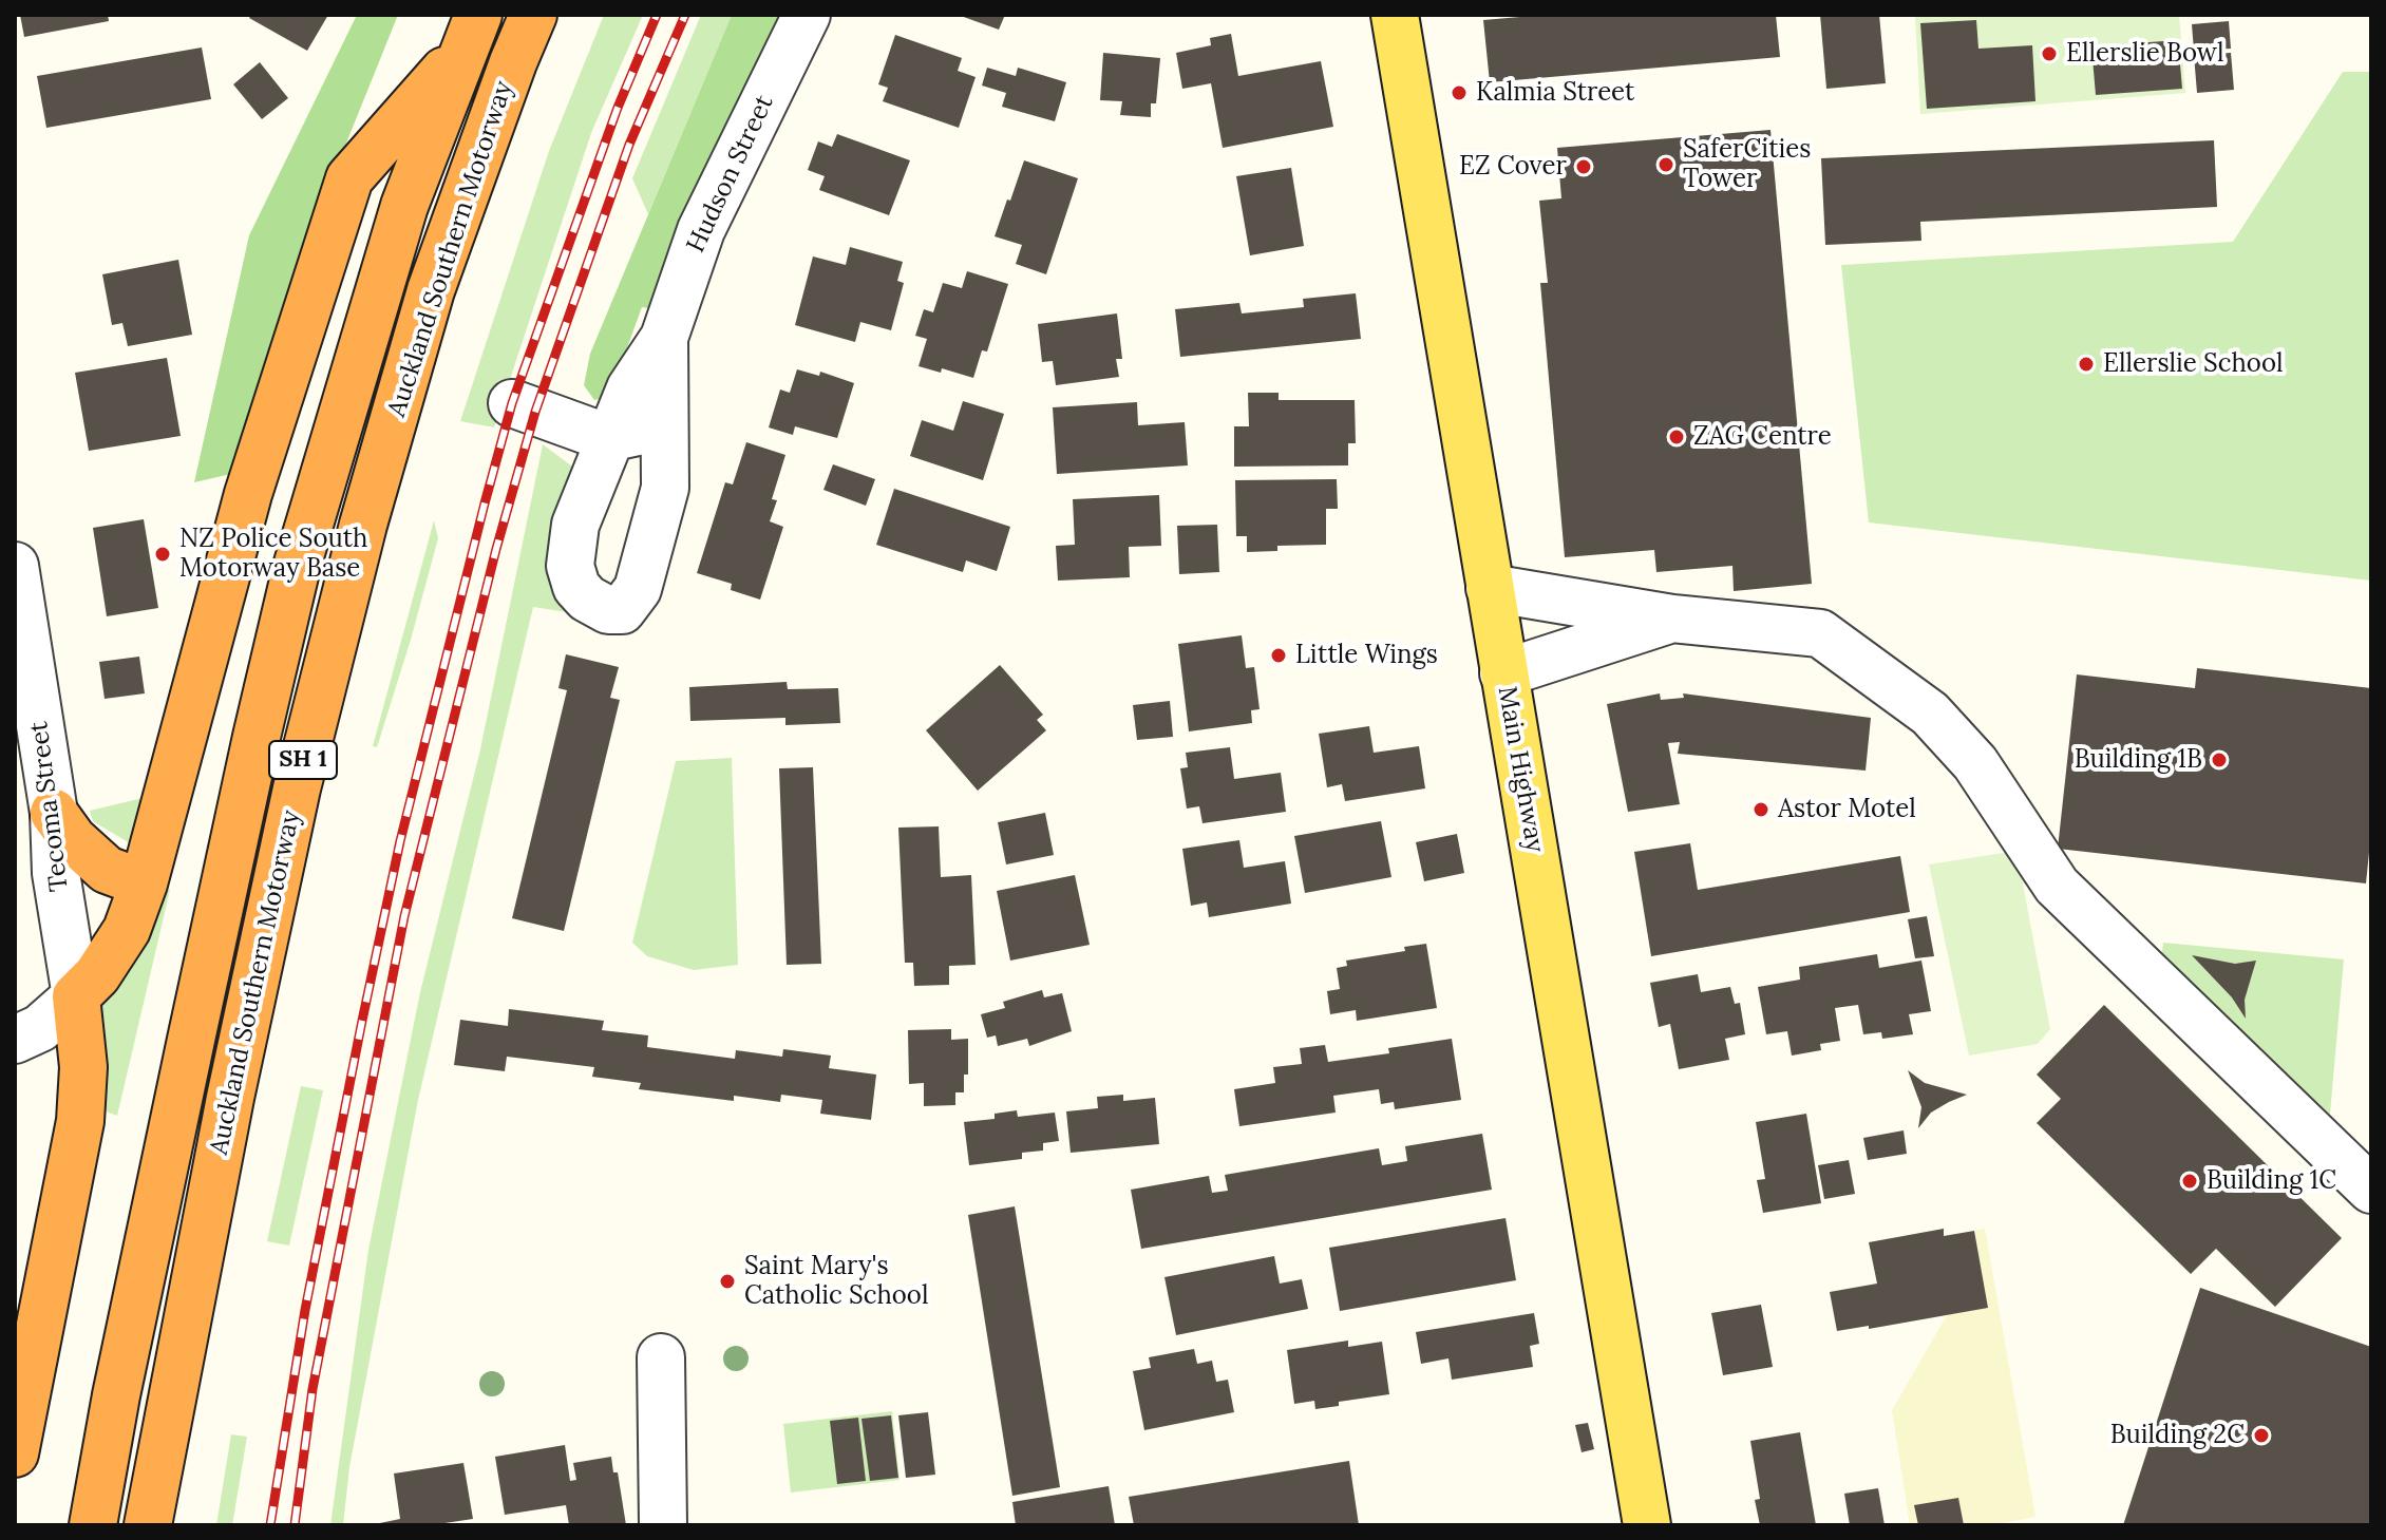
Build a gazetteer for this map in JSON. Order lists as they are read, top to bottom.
{
  "streets": {
    "highway": ["Auckland Southern Motorway", "SH 1"],
    "main road": ["Main Highway"],
    "street": ["Hudson Street", "Tecoma Street"]
  },
  "places": [
    "Ellerslie Bowl",
    "Kalmia Street",
    "SaferCities Tower",
    "EZ Cover",
    "Ellerslie School",
    "ZAG Centre",
    "NZ Police South Motorway Base",
    "Little Wings",
    "Building 1B",
    "Astor Motel",
    "Building 1C",
    "Saint Mary's Catholic School",
    "Building 2C"
  ]
}
